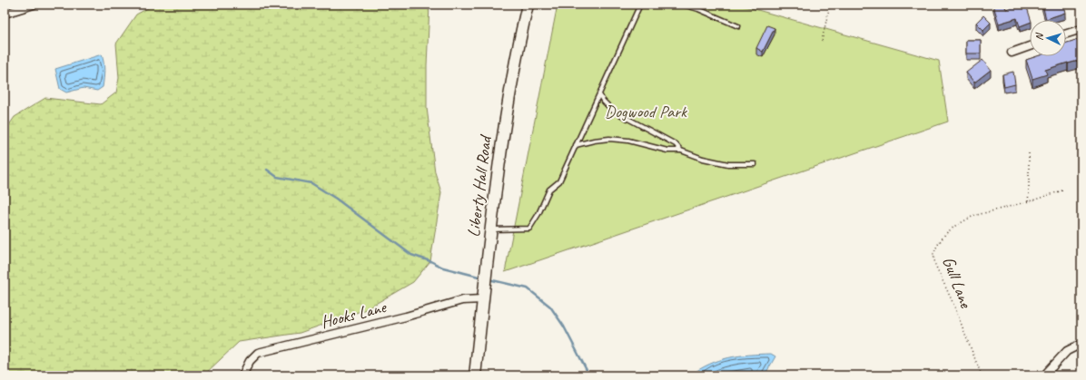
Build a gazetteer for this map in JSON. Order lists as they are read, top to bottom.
{
  "streets": {
    "main road": ["Liberty Hall Road"],
    "street": ["Hooks Lane"],
    "path": ["Gull Lane"]
  },
  "crossings": [
    ["Liberty Hall Road", "Hooks Lane"]
  ],
  "parks": ["Dogwood Park"],
  "north": "left"
}
